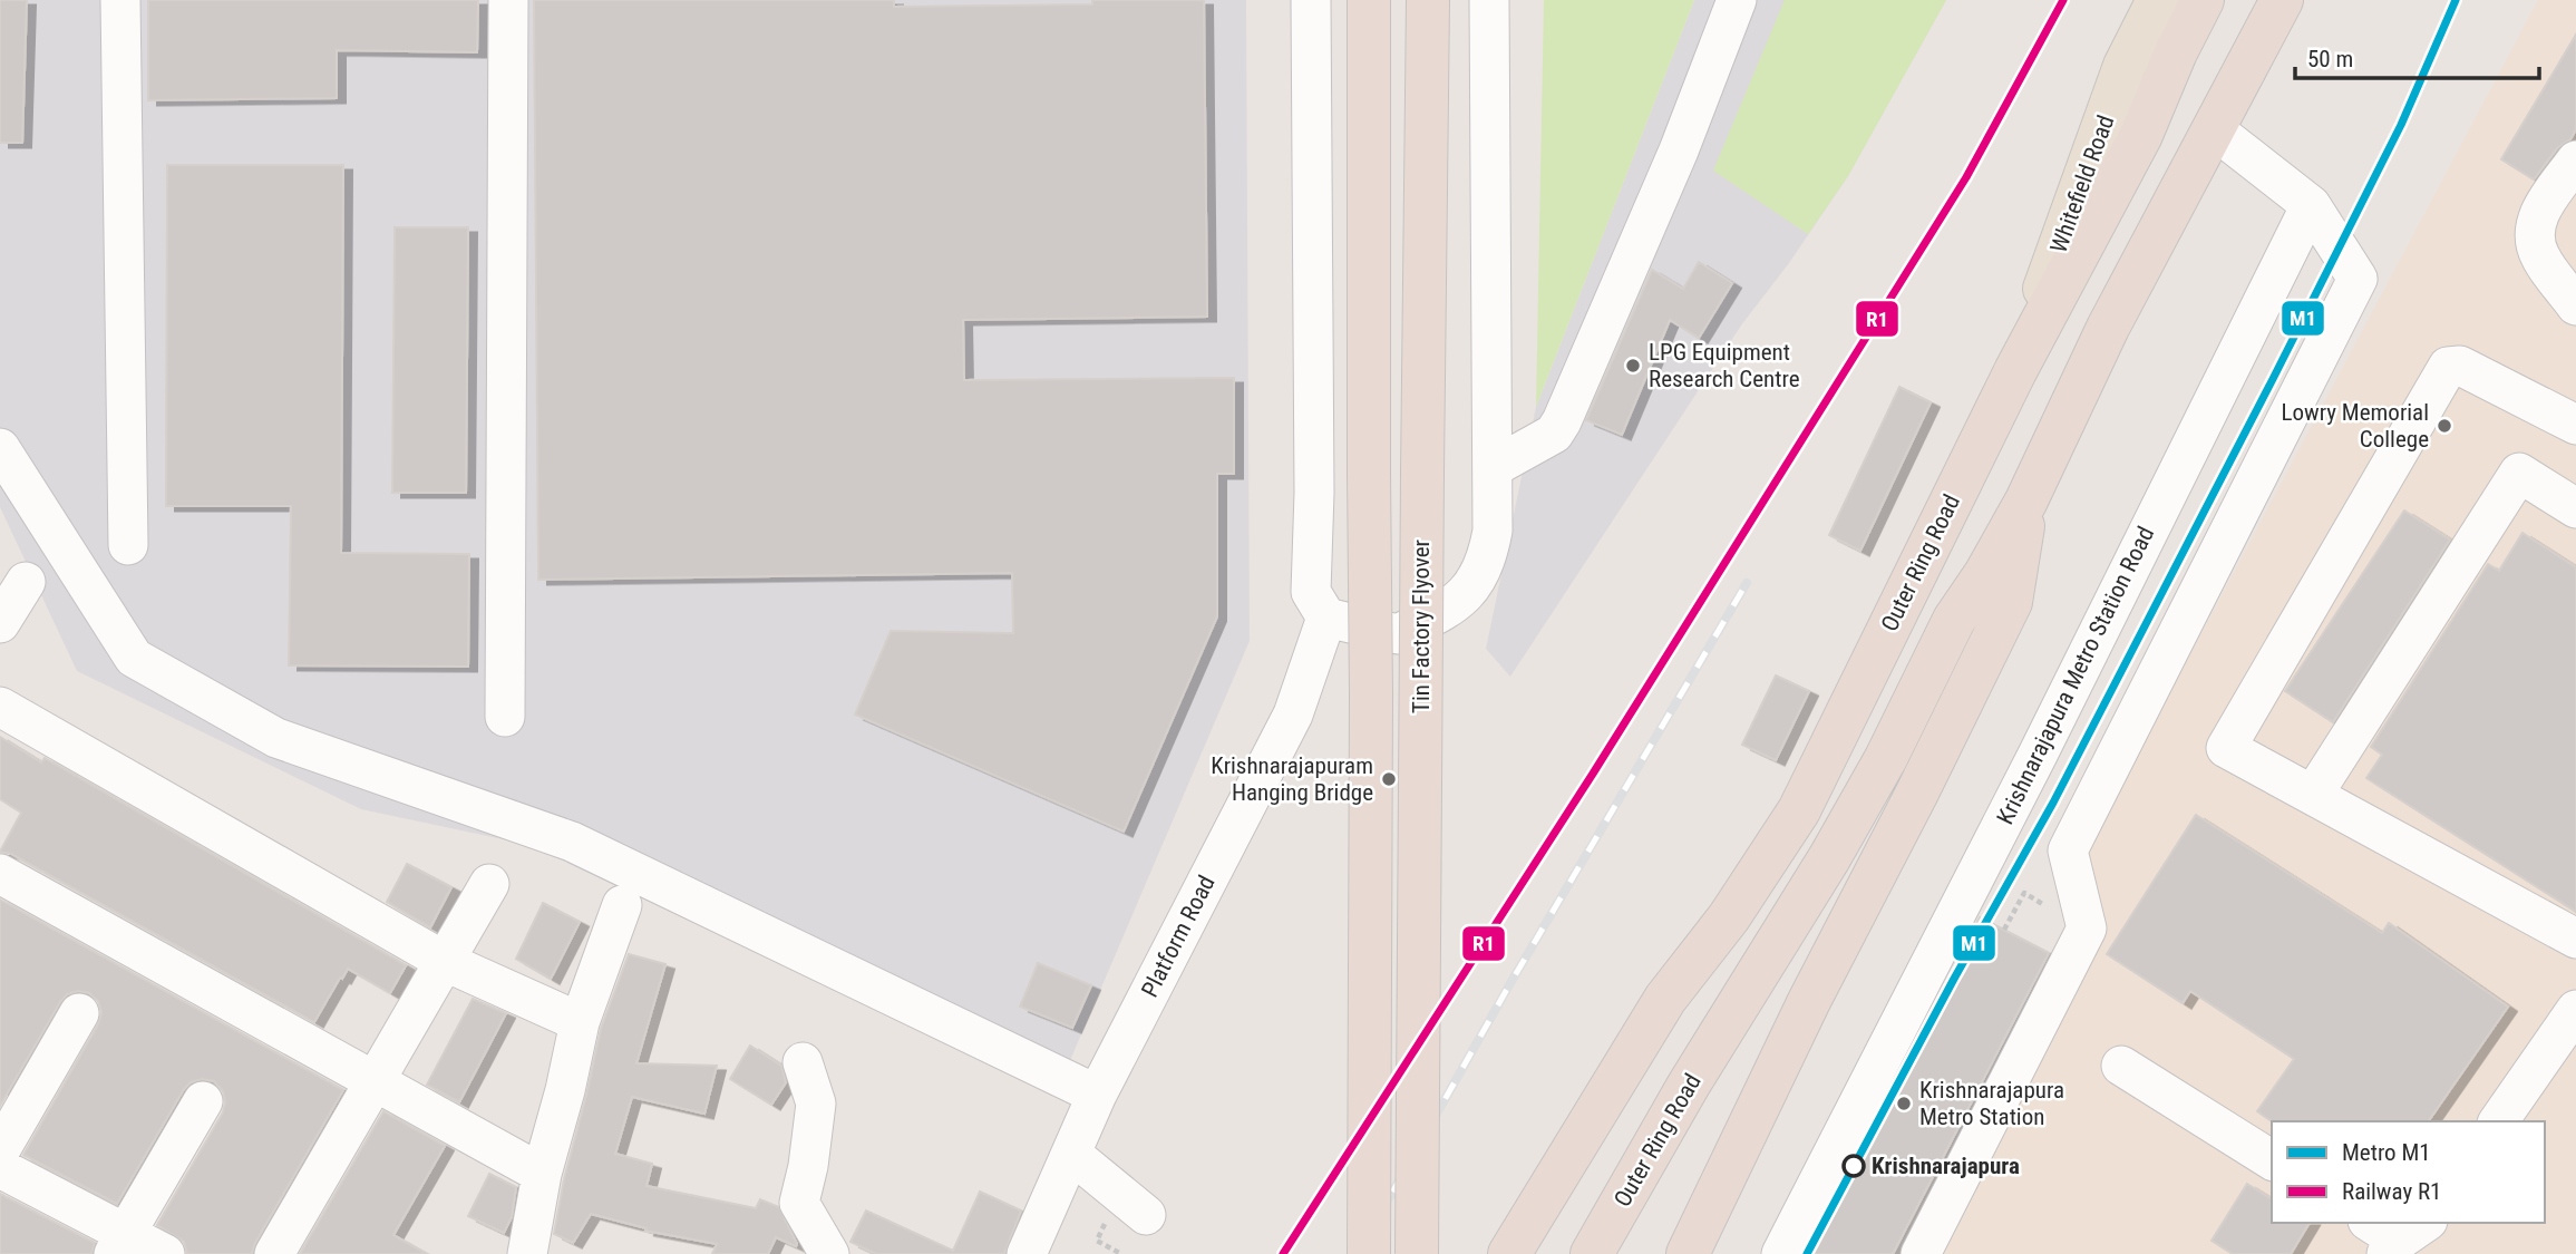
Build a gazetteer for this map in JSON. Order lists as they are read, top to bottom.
{
  "streets": {
    "highway": ["Outer Ring Road", "Tin Factory Flyover"],
    "main road": ["Whitefield Road"],
    "street": ["Krishnarajapura Metro Station Road", "Platform Road"]
  },
  "crossings": [
    ["Whitefield Road", "Outer Ring Road"]
  ],
  "places": [
    "LPG Equipment Research Centre",
    "Lowry Memorial College",
    "Krishnarajapuram Hanging Bridge",
    "Krishnarajapura Metro Station",
    "Krishnarajapura"
  ],
  "lines": ["metro line M1", "rail line R1"],
  "legend": ["Metro M1", "Railway R1"],
  "scale_bar": "50 m"
}
